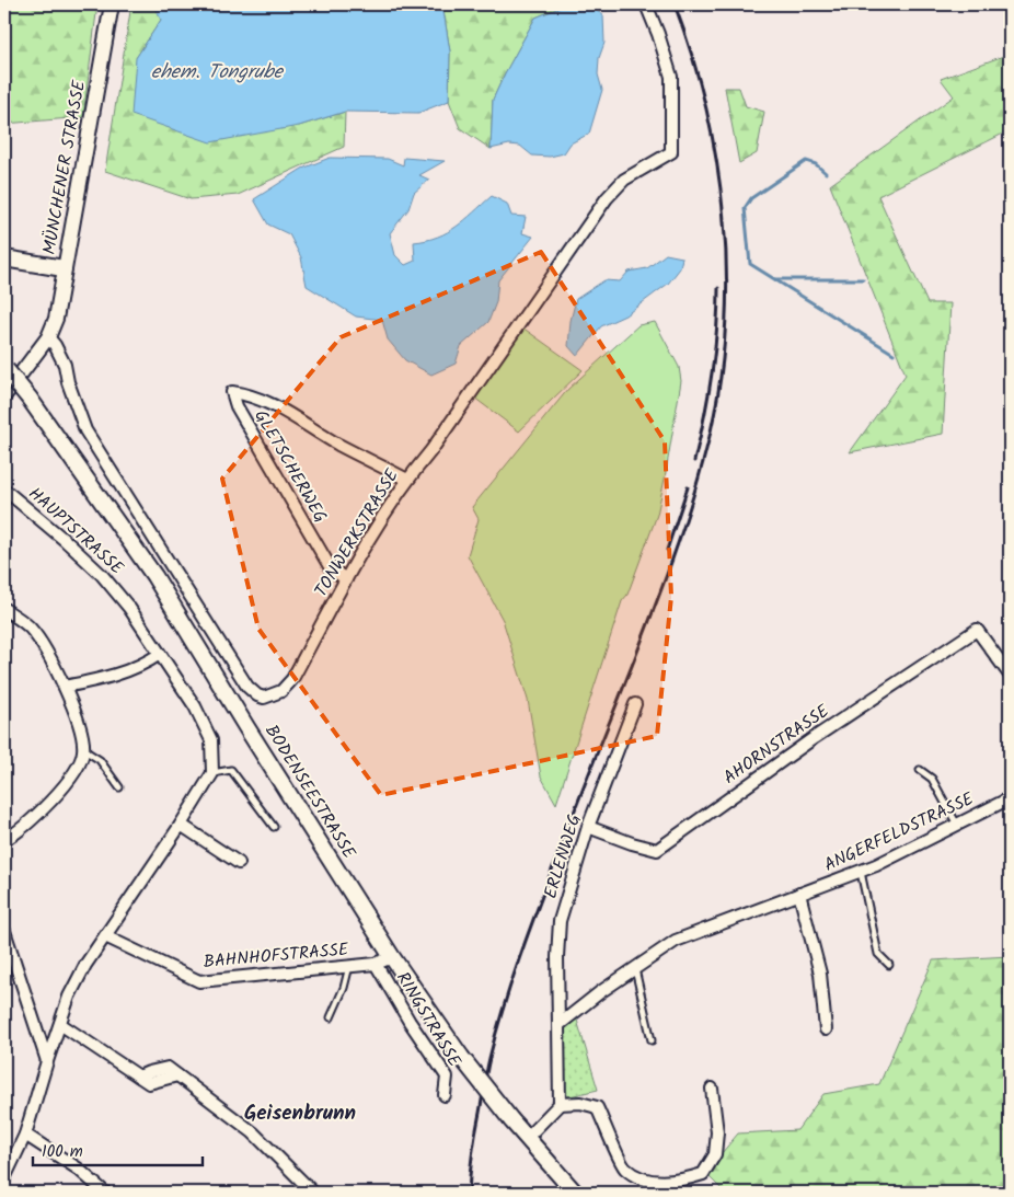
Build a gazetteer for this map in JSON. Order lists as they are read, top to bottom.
{
  "streets": {
    "main road": ["BODENSEESTRASSE"],
    "street": [
      "MÜNCHENER STRASSE",
      "GLETSCHERWEG",
      "HAUPTSTRASSE",
      "TONWERKSTRASSE",
      "AHORNSTRASSE",
      "ANGERFELDSTRASSE",
      "ERLENWEG",
      "BAHNHOFSTRASSE",
      "RINGSTRASSE"
    ]
  },
  "crossings": [
    ["MÜNCHENER STRASSE", "TONWERKSTRASSE"],
    ["GLETSCHERWEG", "TONWERKSTRASSE"],
    ["AHORNSTRASSE", "ERLENWEG"],
    ["BODENSEESTRASSE", "BAHNHOFSTRASSE"],
    ["ANGERFELDSTRASSE", "ERLENWEG"],
    ["BAHNHOFSTRASSE", "RINGSTRASSE"]
  ],
  "districts": ["Geisenbrunn"],
  "water": ["ehem. Tongrube"],
  "scale_bar": "100 m"
}
